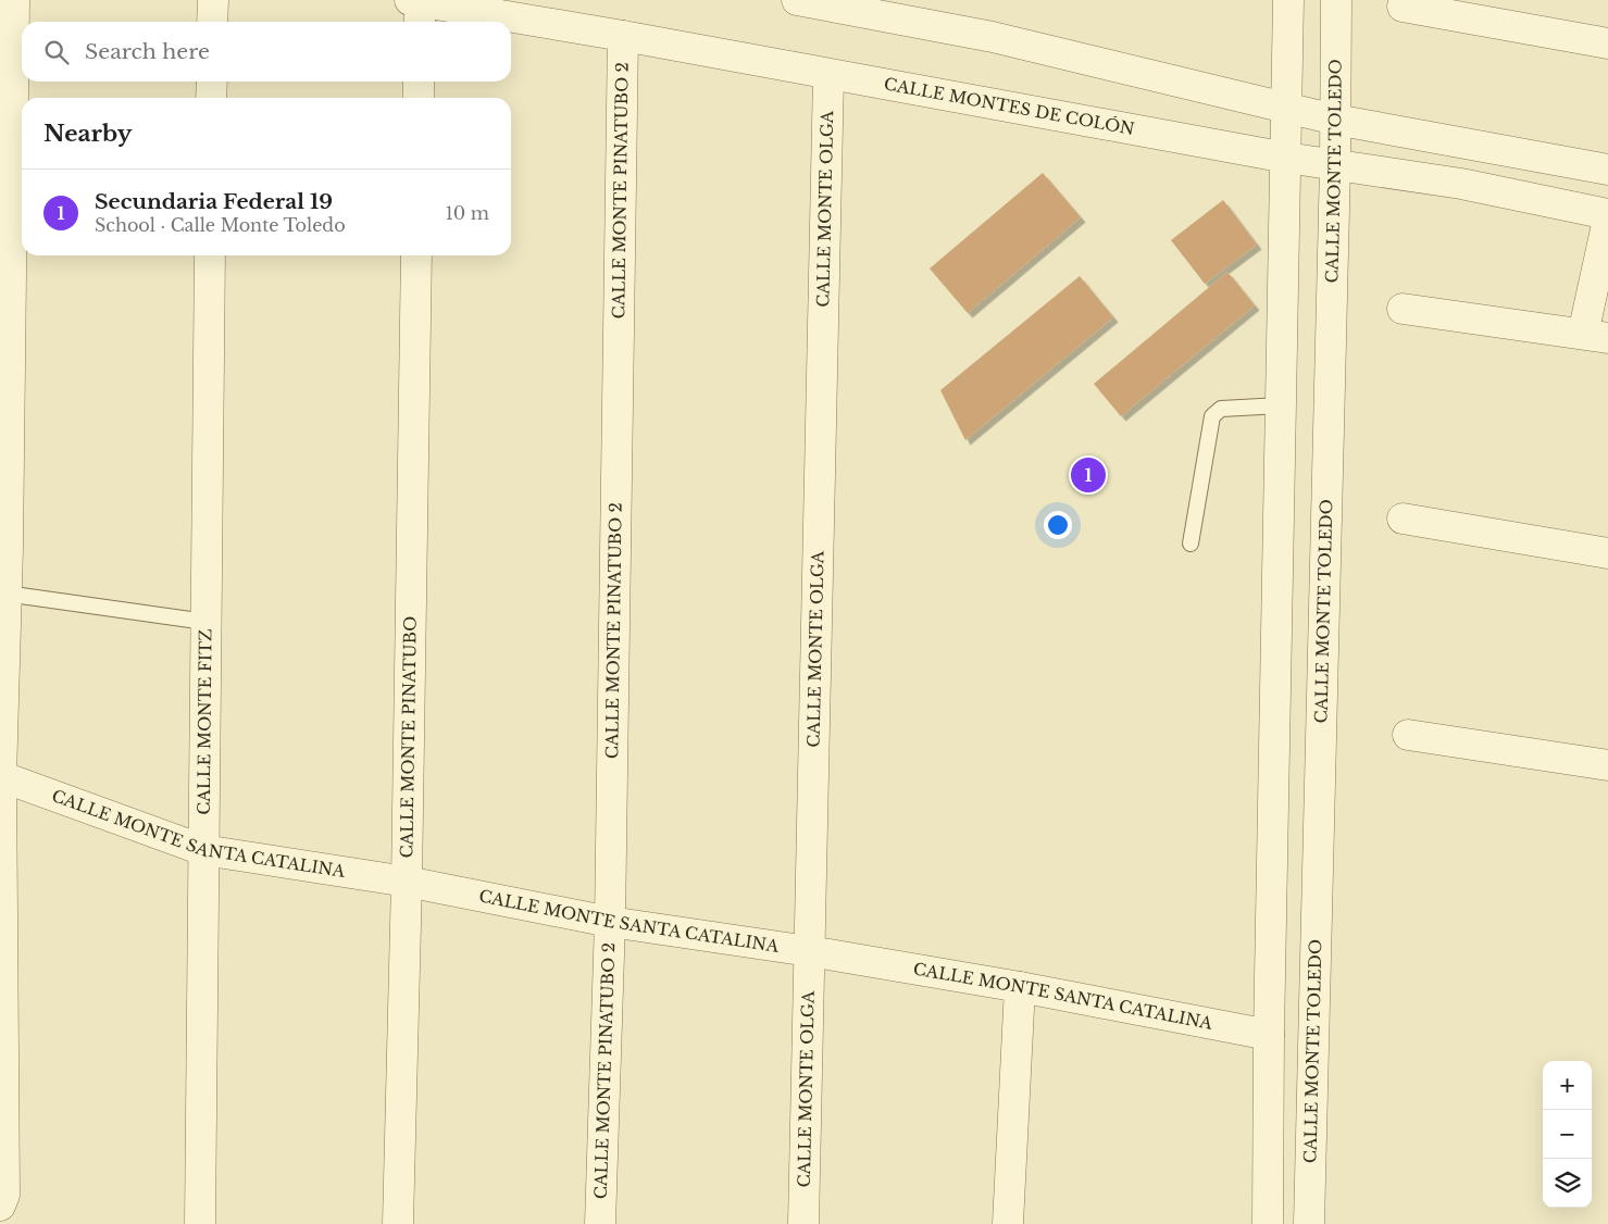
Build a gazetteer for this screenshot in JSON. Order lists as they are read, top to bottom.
{
  "streets": {
    "street": [
      "CALLE MONTES DE COLÓN",
      "CALLE MONTE TOLEDO",
      "CALLE MONTE PINATUBO 2",
      "CALLE MONTE OLGA",
      "CALLE MONTE FITZ",
      "CALLE MONTE PINATUBO",
      "CALLE MONTE SANTA CATALINA"
    ]
  },
  "crossings": [
    ["CALLE MONTES DE COLÓN", "CALLE MONTE TOLEDO"],
    ["CALLE MONTES DE COLÓN", "CALLE MONTE PINATUBO 2"],
    ["CALLE MONTES DE COLÓN", "CALLE MONTE OLGA"],
    ["CALLE MONTE PINATUBO 2", "CALLE MONTE SANTA CATALINA"],
    ["CALLE MONTE OLGA", "CALLE MONTE SANTA CATALINA"],
    ["CALLE MONTE FITZ", "CALLE MONTE SANTA CATALINA"],
    ["CALLE MONTE PINATUBO", "CALLE MONTE SANTA CATALINA"]
  ],
  "page": {
    "search": "Search here",
    "heading": "Nearby",
    "list": [
      {
        "mark": "1",
        "name": "Secundaria Federal 19",
        "note": "School · Calle Monte Toledo",
        "value": "10 m"
      }
    ],
    "pins": "1",
    "map_buttons": ["+", "−"]
  }
}
